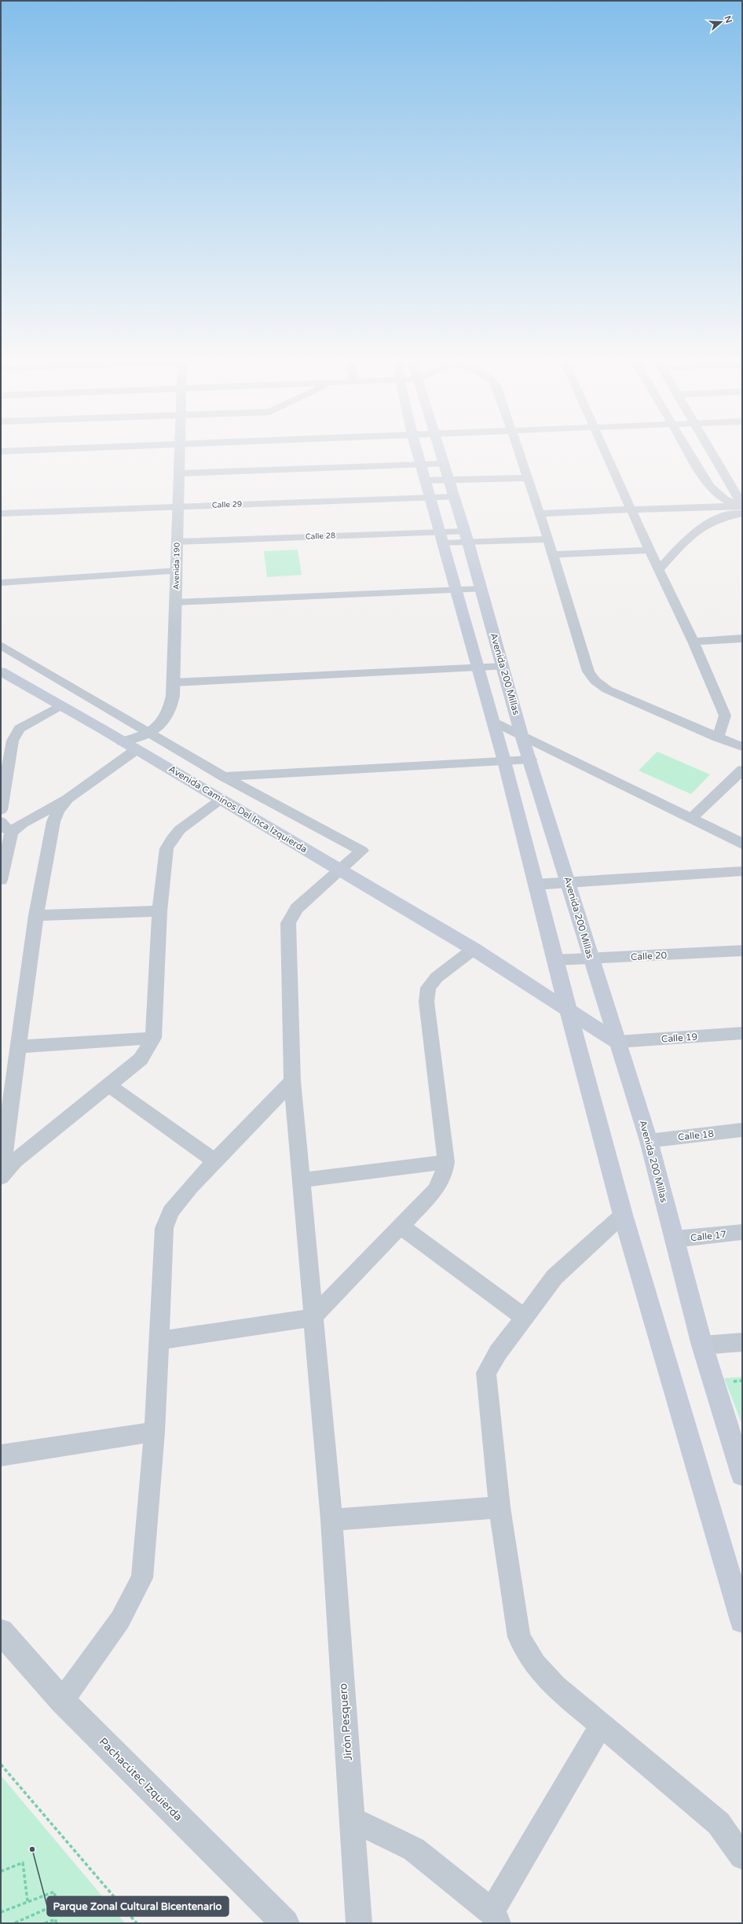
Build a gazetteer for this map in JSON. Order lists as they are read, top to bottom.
{
  "streets": {
    "main road": ["Avenida 200 Millas", "Avenida Caminos Del Inca Izquierda"],
    "street": [
      "Calle 29",
      "Calle 28",
      "Avenida 190",
      "Calle 20",
      "Calle 19",
      "Calle 18",
      "Calle 17",
      "Jirón Pesquero",
      "Pachacútec Izquierda"
    ]
  },
  "crossings": [
    ["Calle 29", "Avenida 190"],
    ["Calle 29", "Avenida 200 Millas"],
    ["Calle 28", "Avenida 190"],
    ["Calle 28", "Avenida 200 Millas"],
    ["Avenida 190", "Avenida Caminos Del Inca Izquierda"],
    ["Avenida 200 Millas", "Avenida Caminos Del Inca Izquierda"],
    ["Avenida 200 Millas", "Calle 20"],
    ["Avenida 200 Millas", "Calle 19"],
    ["Avenida 200 Millas", "Calle 18"],
    ["Avenida 200 Millas", "Calle 17"],
    ["Avenida Caminos Del Inca Izquierda", "Calle 19"],
    ["Avenida Caminos Del Inca Izquierda", "Jirón Pesquero"]
  ],
  "places": ["Parque Zonal Cultural Bicentenario"],
  "north": "right"
}
